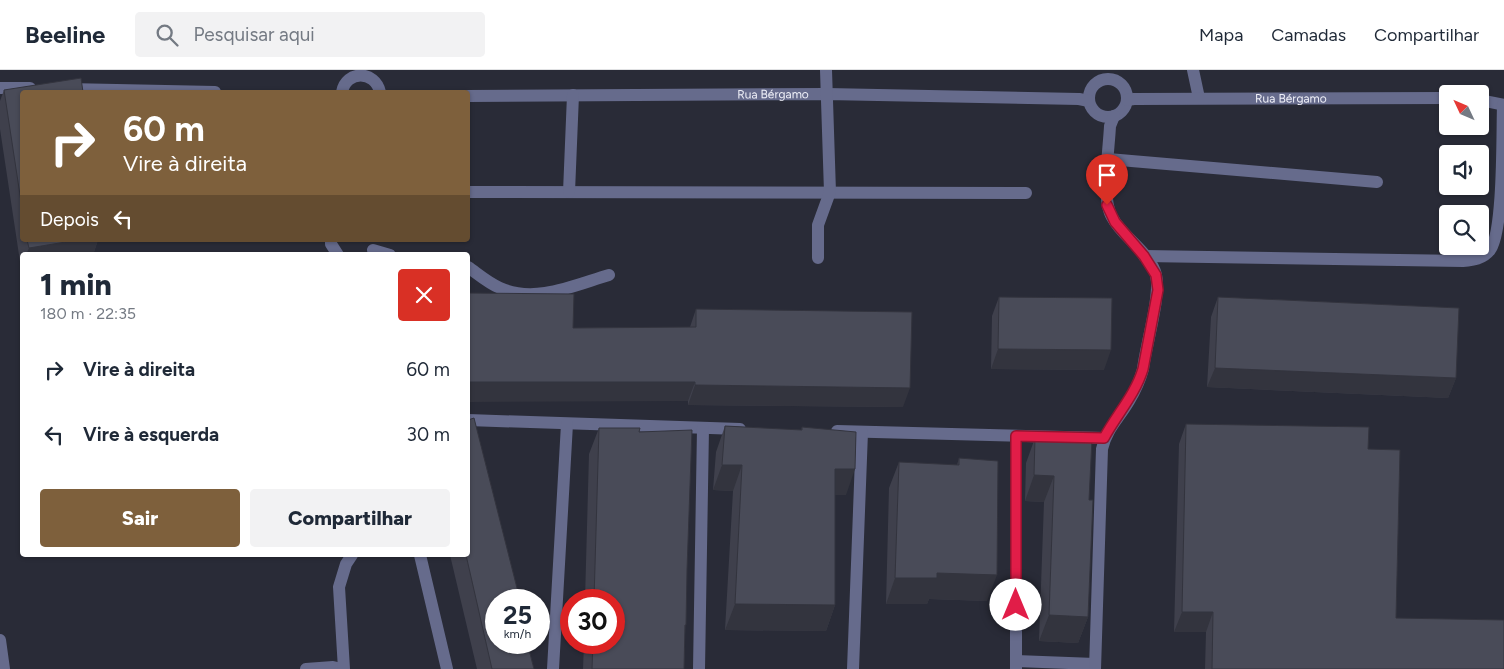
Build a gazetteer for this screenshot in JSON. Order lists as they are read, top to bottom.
{
  "streets": {
    "street": ["Rua Bérgamo"]
  },
  "north": "top left",
  "page": {
    "header": "Beeline",
    "search": "Pesquisar aqui",
    "nav": ["Mapa", "Camadas", "Compartilhar"],
    "turn": ["60 m", "Vire à direita"],
    "then": "Depois",
    "heading": ["1 min", "180 m · 22:35"],
    "list": [
      {
        "name": "Vire à direita",
        "value": "60 m"
      },
      {
        "name": "Vire à esquerda",
        "value": "30 m"
      }
    ],
    "buttons": ["Sair", "Compartilhar"],
    "speed": "25 km/h",
    "limit": "30"
  }
}
